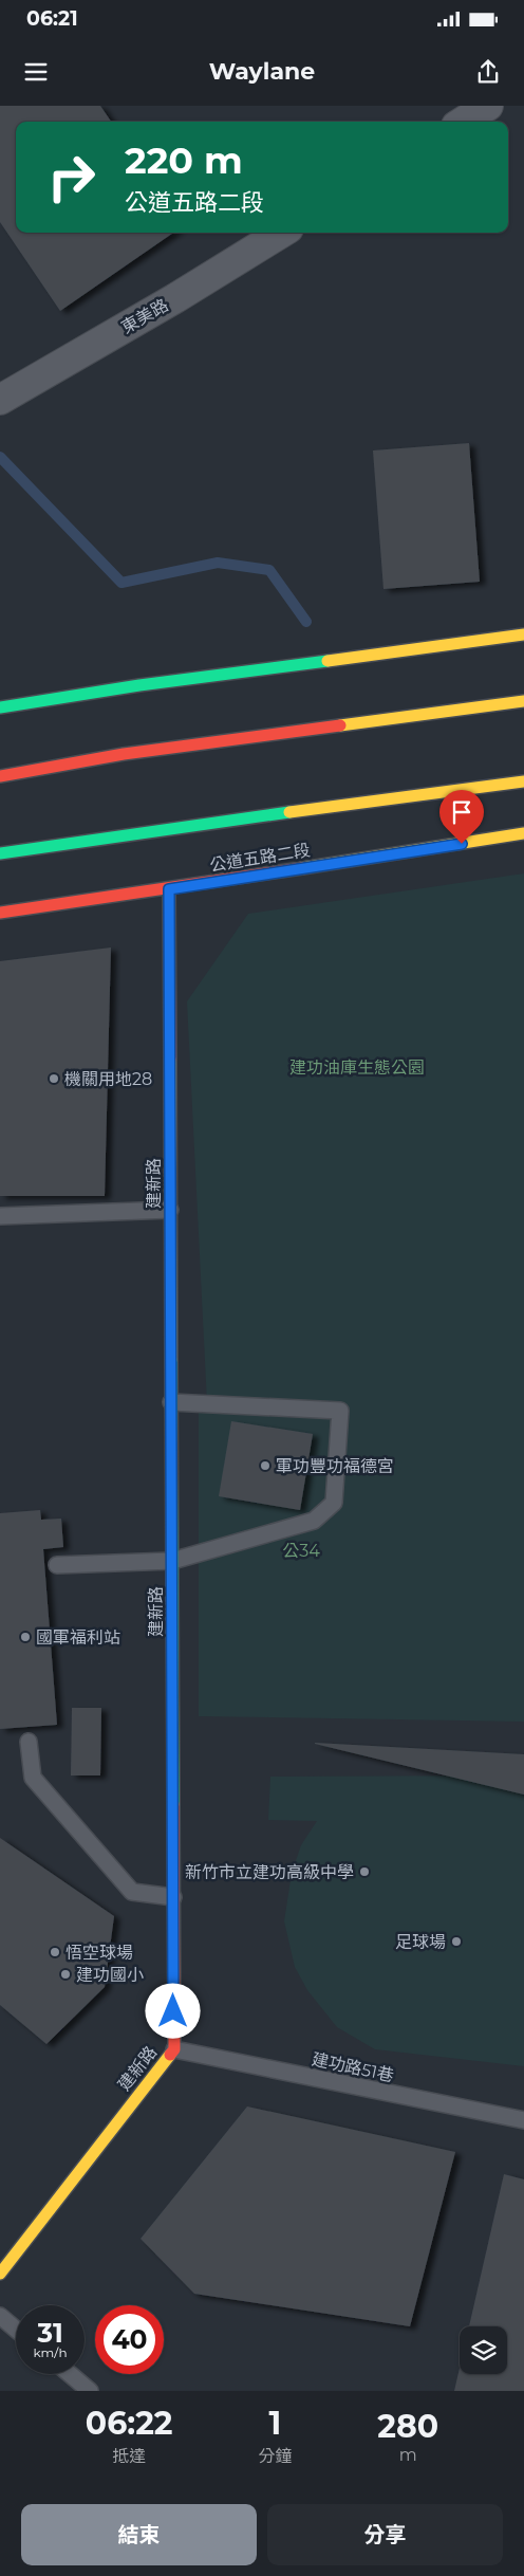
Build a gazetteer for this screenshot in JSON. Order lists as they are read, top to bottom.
{
  "streets": {
    "street": ["東美路", "公道五路二段", "建新路"],
    "lane": ["建功路51巷"]
  },
  "crossings": [
    ["公道五路二段", "建新路"],
    ["建新路", "建功路51巷"]
  ],
  "parks": ["建功油庫生態公園", "公34"],
  "places": [
    "機關用地28",
    "軍功豐功福德宮",
    "國軍福利站",
    "新竹市立建功高級中學",
    "足球場",
    "悟空球場",
    "建功國小"
  ],
  "page": {
    "status": "06:21",
    "header": "Waylane",
    "turn": ["220 m", "公道五路二段"],
    "speed": "31 km/h",
    "limit": "40",
    "eta": [
      "06:22",
      "抵達",
      "1",
      "分鐘",
      "280",
      "m"
    ],
    "buttons": ["結束", "分享"]
  }
}
